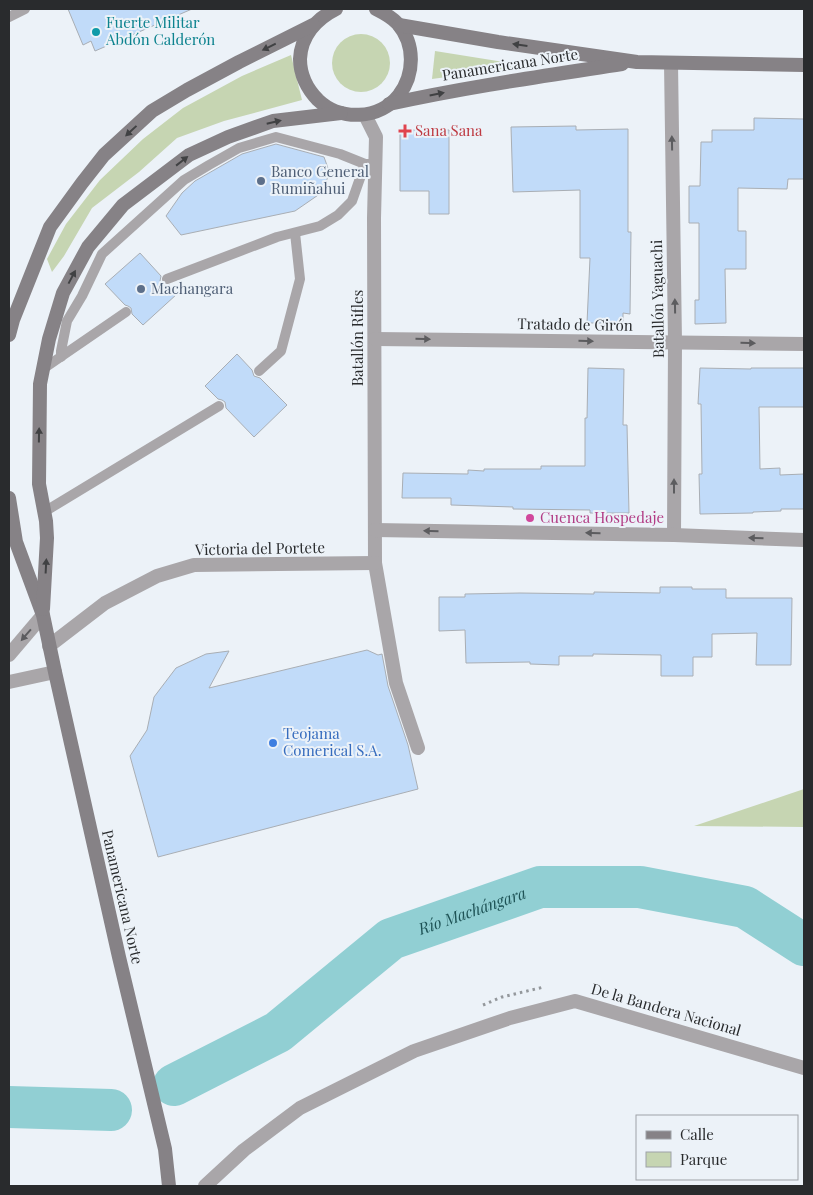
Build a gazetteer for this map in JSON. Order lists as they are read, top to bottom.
{
  "streets": {
    "main road": ["Panamericana Norte"],
    "street": [
      "Batallón Yaguachi",
      "Tratado de Girón",
      "Batallón Rifles",
      "Victoria del Portete",
      "De la Bandera Nacional"
    ]
  },
  "crossings": [
    ["Panamericana Norte", "Batallón Yaguachi"],
    ["Panamericana Norte", "Batallón Rifles"],
    ["Panamericana Norte", "Victoria del Portete"],
    ["Batallón Yaguachi", "Tratado de Girón"],
    ["Tratado de Girón", "Batallón Rifles"],
    ["Batallón Rifles", "Victoria del Portete"]
  ],
  "one_way": ["Batallón Yaguachi", "Tratado de Girón"],
  "water": ["Río Machángara"],
  "places": {
    "other": [
      "Fuerte Militar Abdón Calderón",
      "Banco General Rumiñahui",
      "Machangara",
      "Cuenca Hospedaje",
      "Teojama Comerical S.A."
    ],
    "health": ["Sana Sana"]
  },
  "legend": ["Calle", "Parque"]
}
